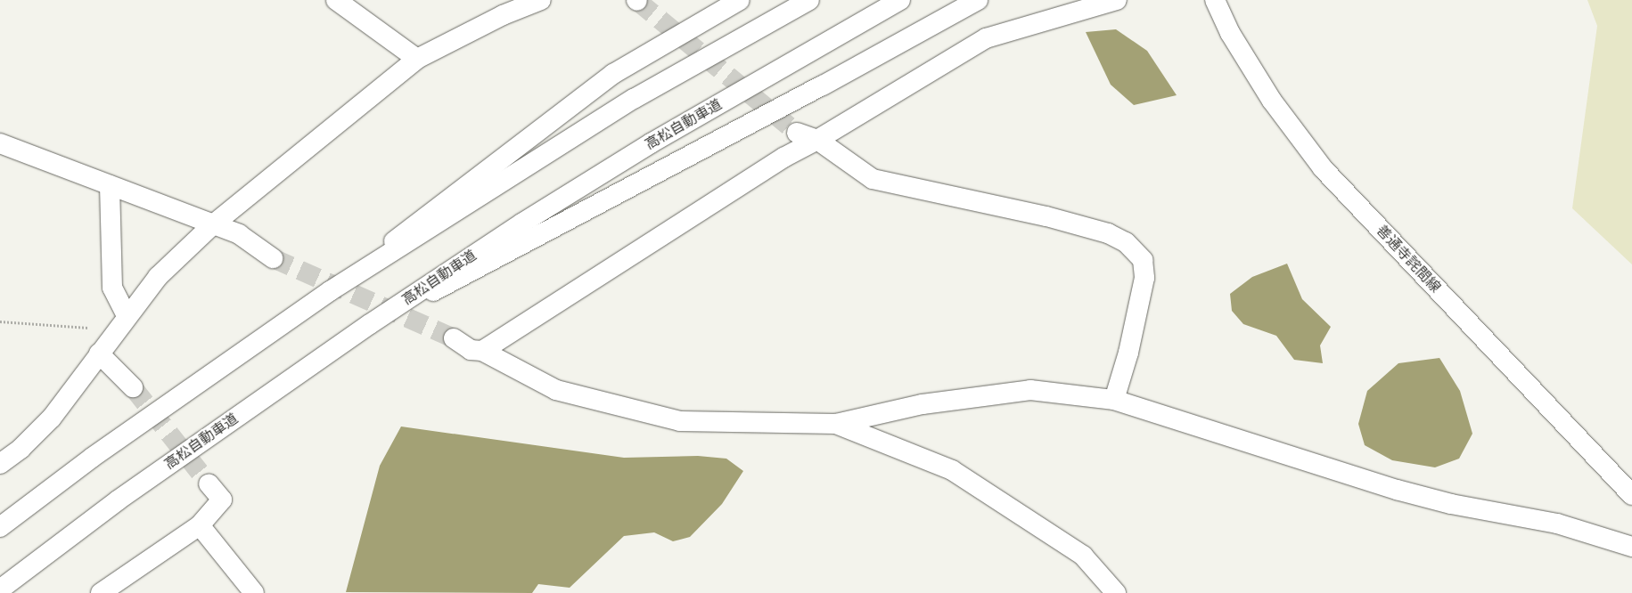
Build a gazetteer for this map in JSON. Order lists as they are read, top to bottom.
{
  "streets": {
    "main road": ["高松自動車道", "善通寺詫間線"]
  }
}
